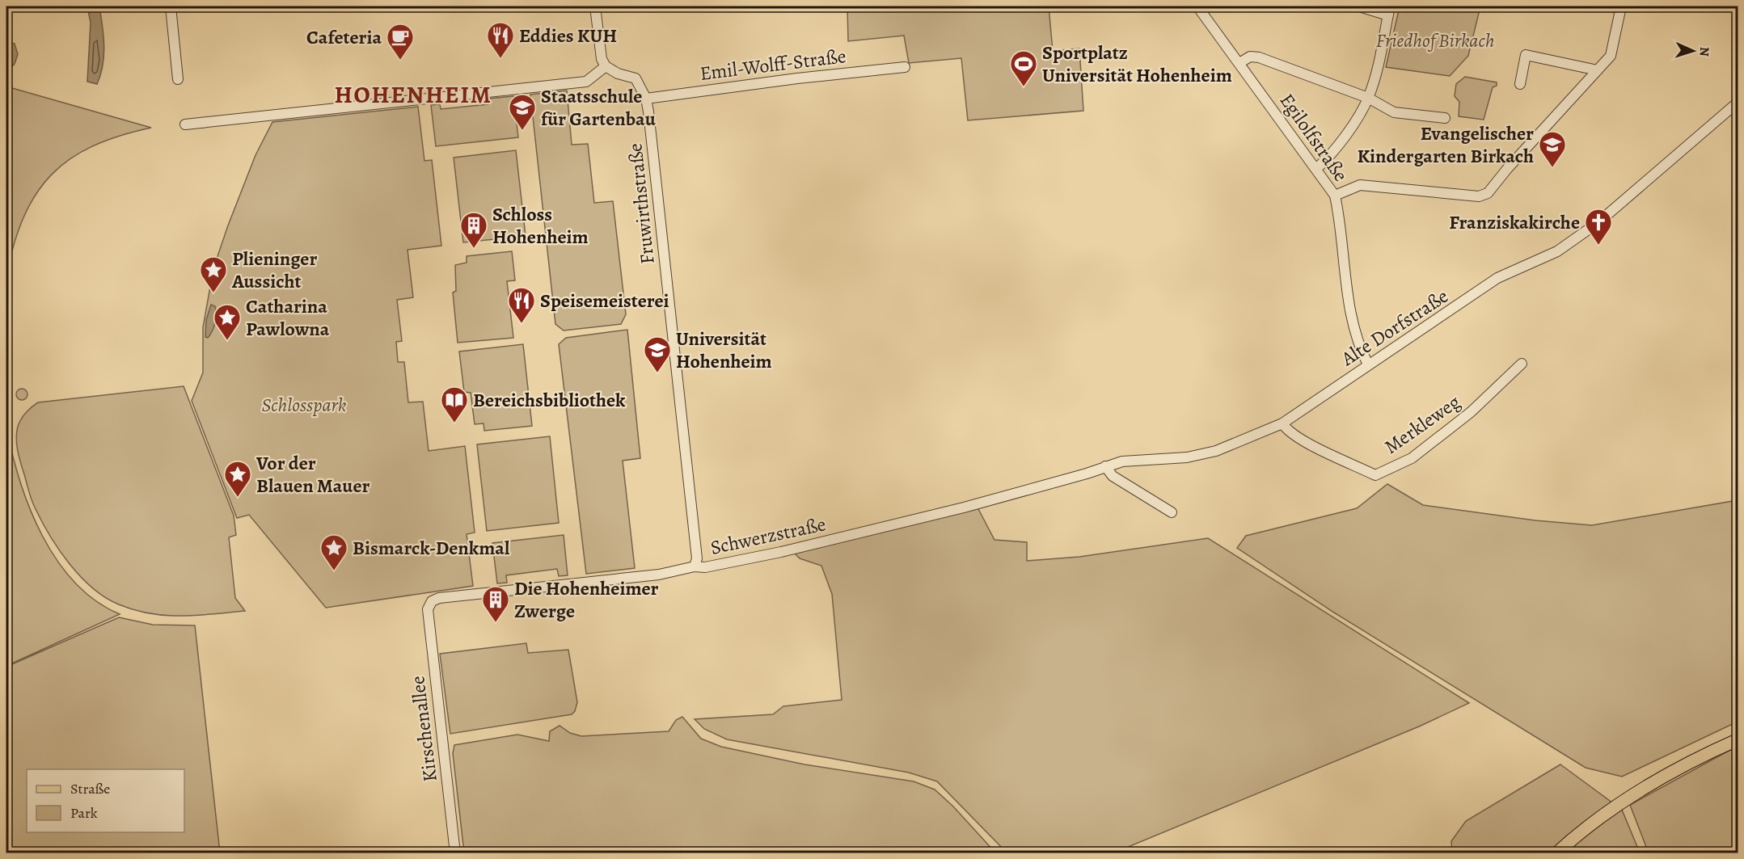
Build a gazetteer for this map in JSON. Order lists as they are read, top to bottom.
{
  "streets": {
    "street": [
      "Emil-Wolff-Straße",
      "Egilolfstraße",
      "Fruwirthstraße",
      "Alte Dorfstraße",
      "Merkleweg",
      "Schwerzstraße",
      "Kirschenallee"
    ]
  },
  "crossings": [
    ["Emil-Wolff-Straße", "Fruwirthstraße"],
    ["Egilolfstraße", "Alte Dorfstraße"],
    ["Fruwirthstraße", "Schwerzstraße"],
    ["Alte Dorfstraße", "Merkleweg"],
    ["Alte Dorfstraße", "Schwerzstraße"],
    ["Schwerzstraße", "Kirschenallee"]
  ],
  "districts": ["HOHENHEIM"],
  "parks": ["Friedhof Birkach", "Schlosspark"],
  "places": {
    "restaurant": ["Eddies KUH", "Speisemeisterei"],
    "cafe": ["Cafeteria"],
    "sports": ["Sportplatz Universität Hohenheim"],
    "school or university": ["Staatsschule für Gartenbau", "Evangelischer Kindergarten Birkach", "Universität Hohenheim"],
    "church": ["Franziskakirche"],
    "building": ["Schloss Hohenheim", "Die Hohenheimer Zwerge"],
    "place": [
      "Plieninger Aussicht",
      "Catharina Pawlowna",
      "Vor der Blauen Mauer",
      "Bismarck-Denkmal"
    ],
    "library": ["Bereichsbibliothek"]
  },
  "legend": ["Straße", "Park"],
  "north": "right"
}
